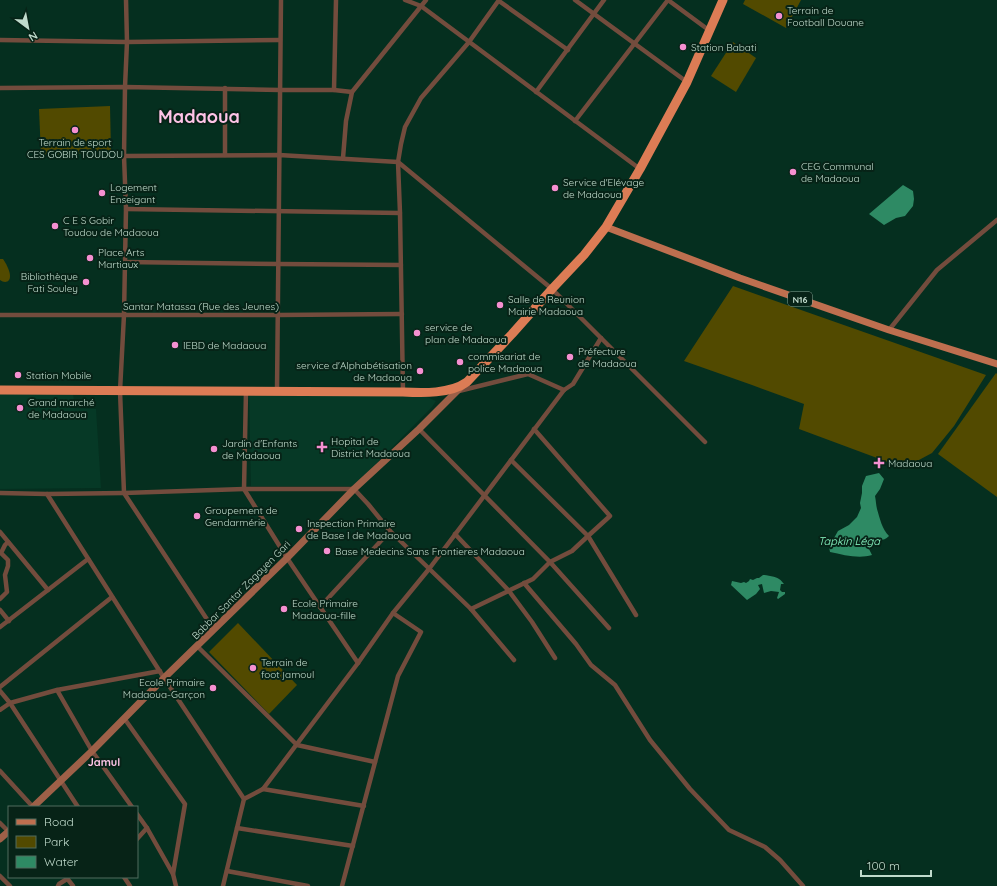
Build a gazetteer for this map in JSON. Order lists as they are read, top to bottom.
{
  "streets": {
    "main road": ["N16"],
    "street": ["Santar Matassa (Rue des Jeunes)", "Babbar Santar Zagayen Gari"]
  },
  "districts": ["Madaoua", "Jamul"],
  "water": ["Tapkin Léga"],
  "places": {
    "other": [
      "Terrain de Football Douane",
      "Station Babati",
      "Terrain de sport CES GOBIR TOUDOU",
      "CEG Communal de Madaoua",
      "Service d'Elévage de Madaoua",
      "Logement Enseigant",
      "C E S Gobir Toudou de Madaoua",
      "Place Arts Martiaux",
      "Bibliothèque Fati Souley",
      "Salle de Reunion Mairie Madaoua",
      "service de plan de Madaoua",
      "IEBD de Madaoua",
      "Préfecture de Madaoua",
      "commisariat de police Madaoua",
      "service d'Alphabétisation de Madaoua",
      "Station Mobile",
      "Grand marché de Madaoua",
      "Jardin d'Enfants de Madaoua",
      "Groupement de Gendarmérie",
      "Inspection Primaire de Base I de Madaoua",
      "Base Medecins Sans Frontieres Madaoua",
      "Ecole Primaire Madaoua-fille",
      "Terrain de foot jamoul",
      "Ecole Primaire Madaoua-Garçon"
    ],
    "health": ["Hopital de District Madaoua", "Madaoua"]
  },
  "legend": ["Road", "Park", "Water"],
  "scale_bar": "100 m",
  "north": "bottom right"
}
